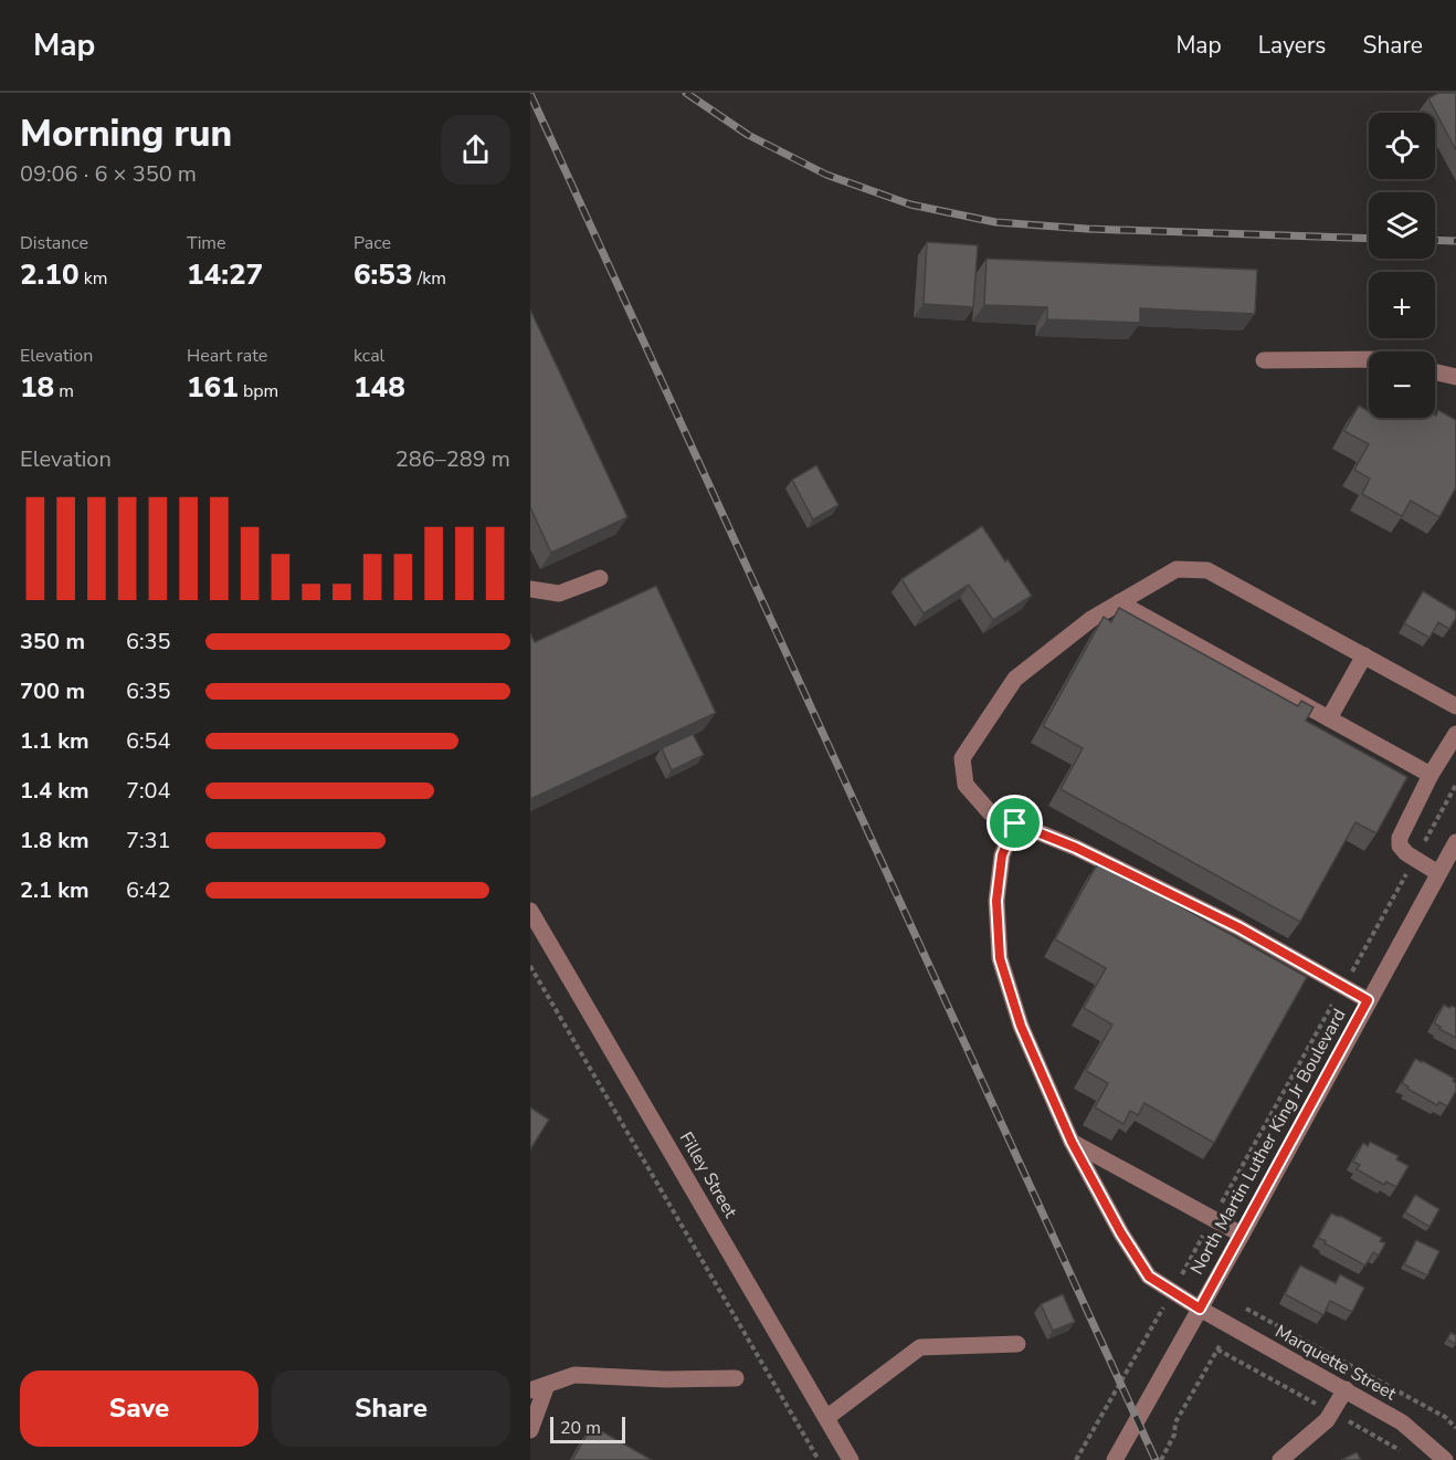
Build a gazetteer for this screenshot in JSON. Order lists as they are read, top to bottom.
{
  "streets": {
    "street": ["North Martin Luther King Jr Boulevard", "Filley Street", "Marquette Street"]
  },
  "crossings": [
    ["North Martin Luther King Jr Boulevard", "Marquette Street"]
  ],
  "scale_bar": "20 m",
  "page": {
    "header": "Map",
    "nav": ["Map", "Layers", "Share"],
    "heading": ["Morning run", "09:06 · 6 × 350 m"],
    "map_buttons": ["+", "−"],
    "stats": [
      ["Distance", "2.10 km"],
      ["Time", "14:27"],
      ["Pace", "6:53 /km"],
      ["Elevation", "18 m"],
      ["Heart rate", "161 bpm"],
      ["kcal", "148"]
    ],
    "chart": ["Elevation", "286–289 m"],
    "list": [
      {
        "name": "350 m",
        "note": "6:35"
      },
      {
        "name": "700 m",
        "note": "6:35"
      },
      {
        "name": "1.1 km",
        "note": "6:54"
      },
      {
        "name": "1.4 km",
        "note": "7:04"
      },
      {
        "name": "1.8 km",
        "note": "7:31"
      },
      {
        "name": "2.1 km",
        "note": "6:42"
      }
    ],
    "buttons": ["Save", "Share"],
    "scale": "20 m"
  }
}
